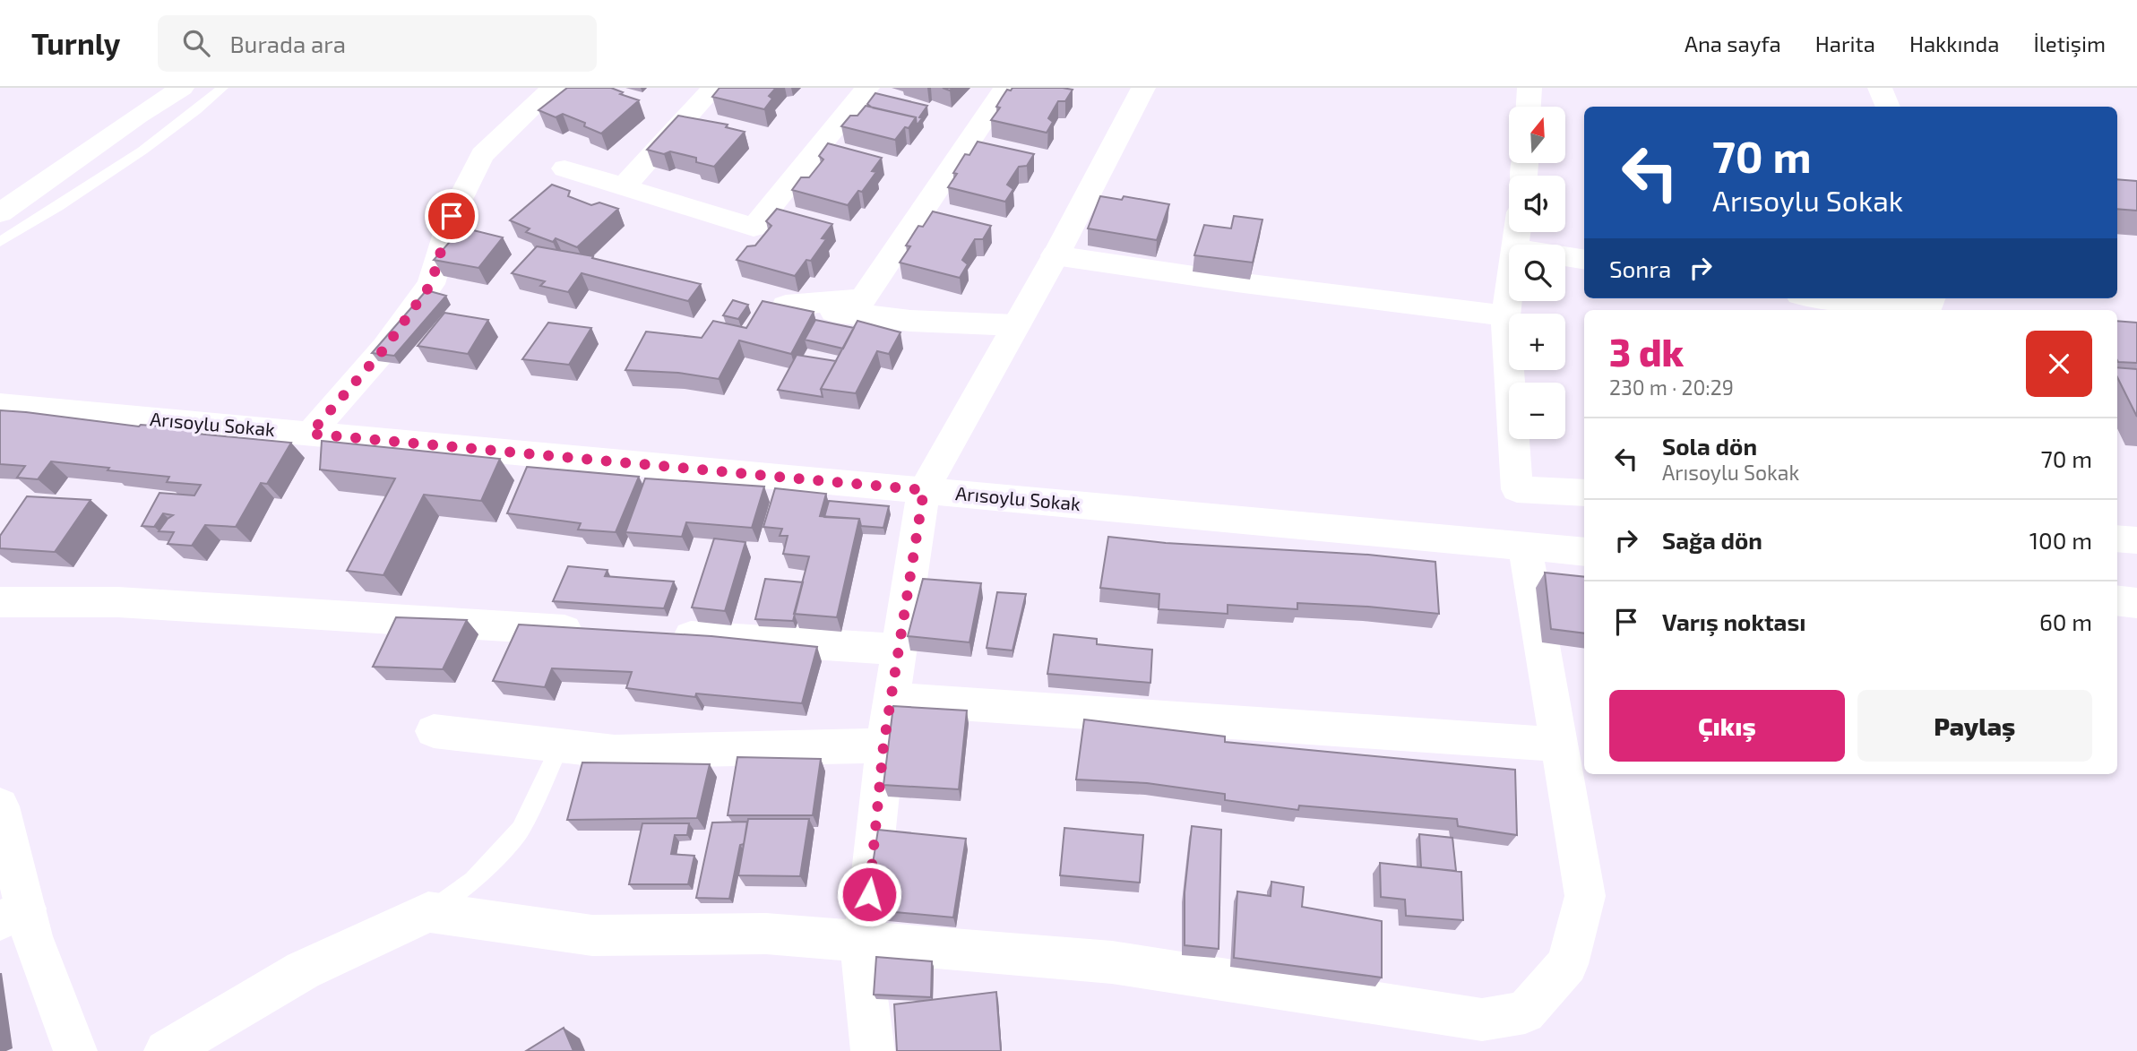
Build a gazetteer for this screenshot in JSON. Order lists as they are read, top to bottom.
{
  "streets": {
    "street": ["Arısoylu Sokak"]
  },
  "north": "top",
  "page": {
    "header": "Turnly",
    "search": "Burada ara",
    "nav": [
      "Ana sayfa",
      "Harita",
      "Hakkında",
      "İletişim"
    ],
    "map_buttons": ["+", "−"],
    "turn": ["70 m", "Arısoylu Sokak"],
    "then": "Sonra",
    "heading": ["3 dk", "230 m · 20:29"],
    "list": [
      {
        "name": "Sola dön",
        "note": "Arısoylu Sokak",
        "value": "70 m"
      },
      {
        "name": "Sağa dön",
        "value": "100 m"
      },
      {
        "name": "Varış noktası",
        "value": "60 m"
      }
    ],
    "buttons": ["Çıkış", "Paylaş"]
  }
}
